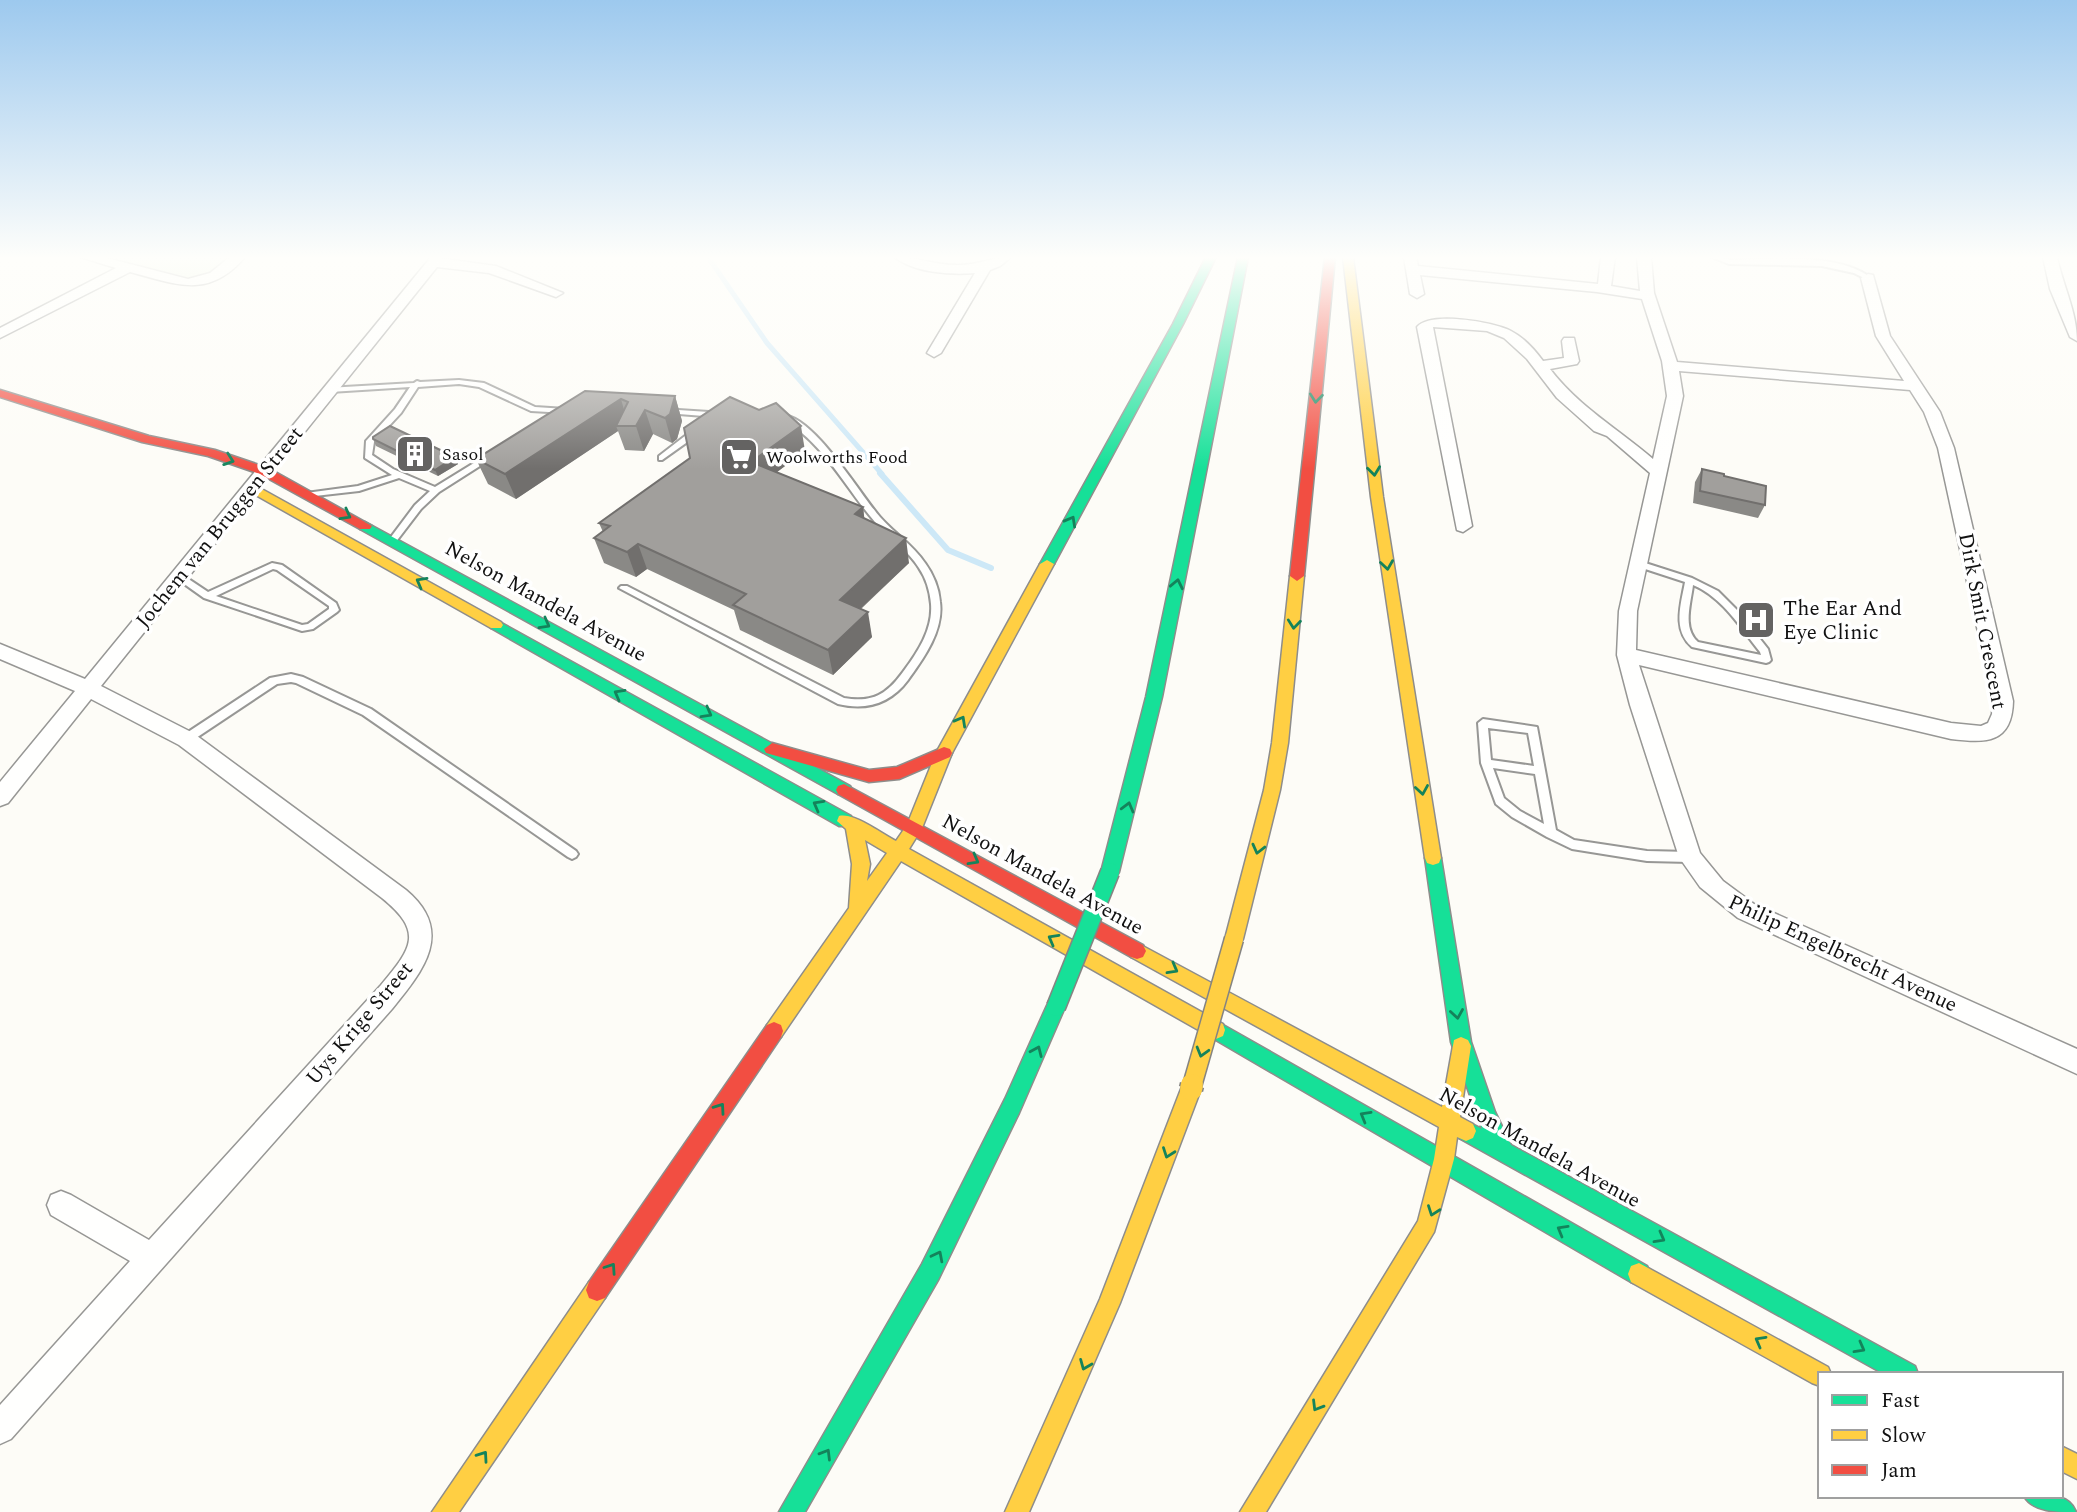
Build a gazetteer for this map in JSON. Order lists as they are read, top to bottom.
{
  "streets": {
    "main road": ["Nelson Mandela Avenue"],
    "street": [
      "Jochem van Bruggen Street",
      "Dirk Smit Crescent",
      "Philip Engelbrecht Avenue",
      "Uys Krige Street"
    ]
  },
  "crossings": [
    ["Jochem van Bruggen Street", "Nelson Mandela Avenue"],
    ["Jochem van Bruggen Street", "Uys Krige Street"],
    ["Dirk Smit Crescent", "Philip Engelbrecht Avenue"]
  ],
  "places": {
    "building": ["Sasol"],
    "supermarket": ["Woolworths Food"],
    "hospital": ["The Ear And Eye Clinic"]
  },
  "legend": ["Fast", "Slow", "Jam"]
}
